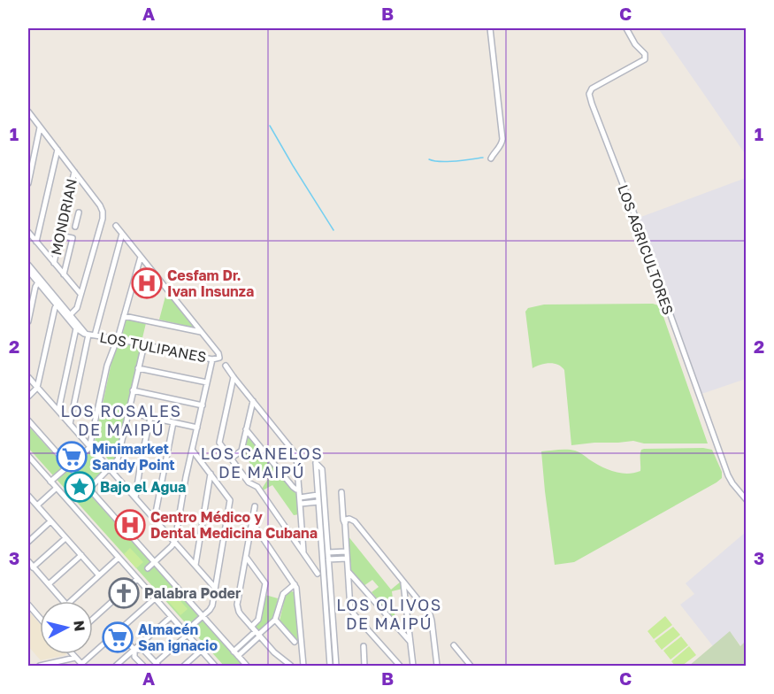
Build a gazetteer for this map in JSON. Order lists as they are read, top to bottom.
{
  "streets": {
    "street": ["MONDRIAN", "LOS AGRICULTORES", "LOS TULIPANES"]
  },
  "districts": ["LOS ROSALES DE MAIPÚ", "LOS CANELOS DE MAIPÚ", "LOS OLIVOS DE MAIPÚ"],
  "places": {
    "hospital": ["Cesfam Dr. Ivan Insunza", "Centro Médico y Dental Medicina Cubana"],
    "supermarket": ["Minimarket Sandy Point", "Almacén San ignacio"],
    "place": ["Bajo el Agua"],
    "church": ["Palabra Poder"]
  },
  "north": "right",
  "grid": {
    "columns": ["A", "B", "C"],
    "rows": ["1", "2", "3"]
  }
}
